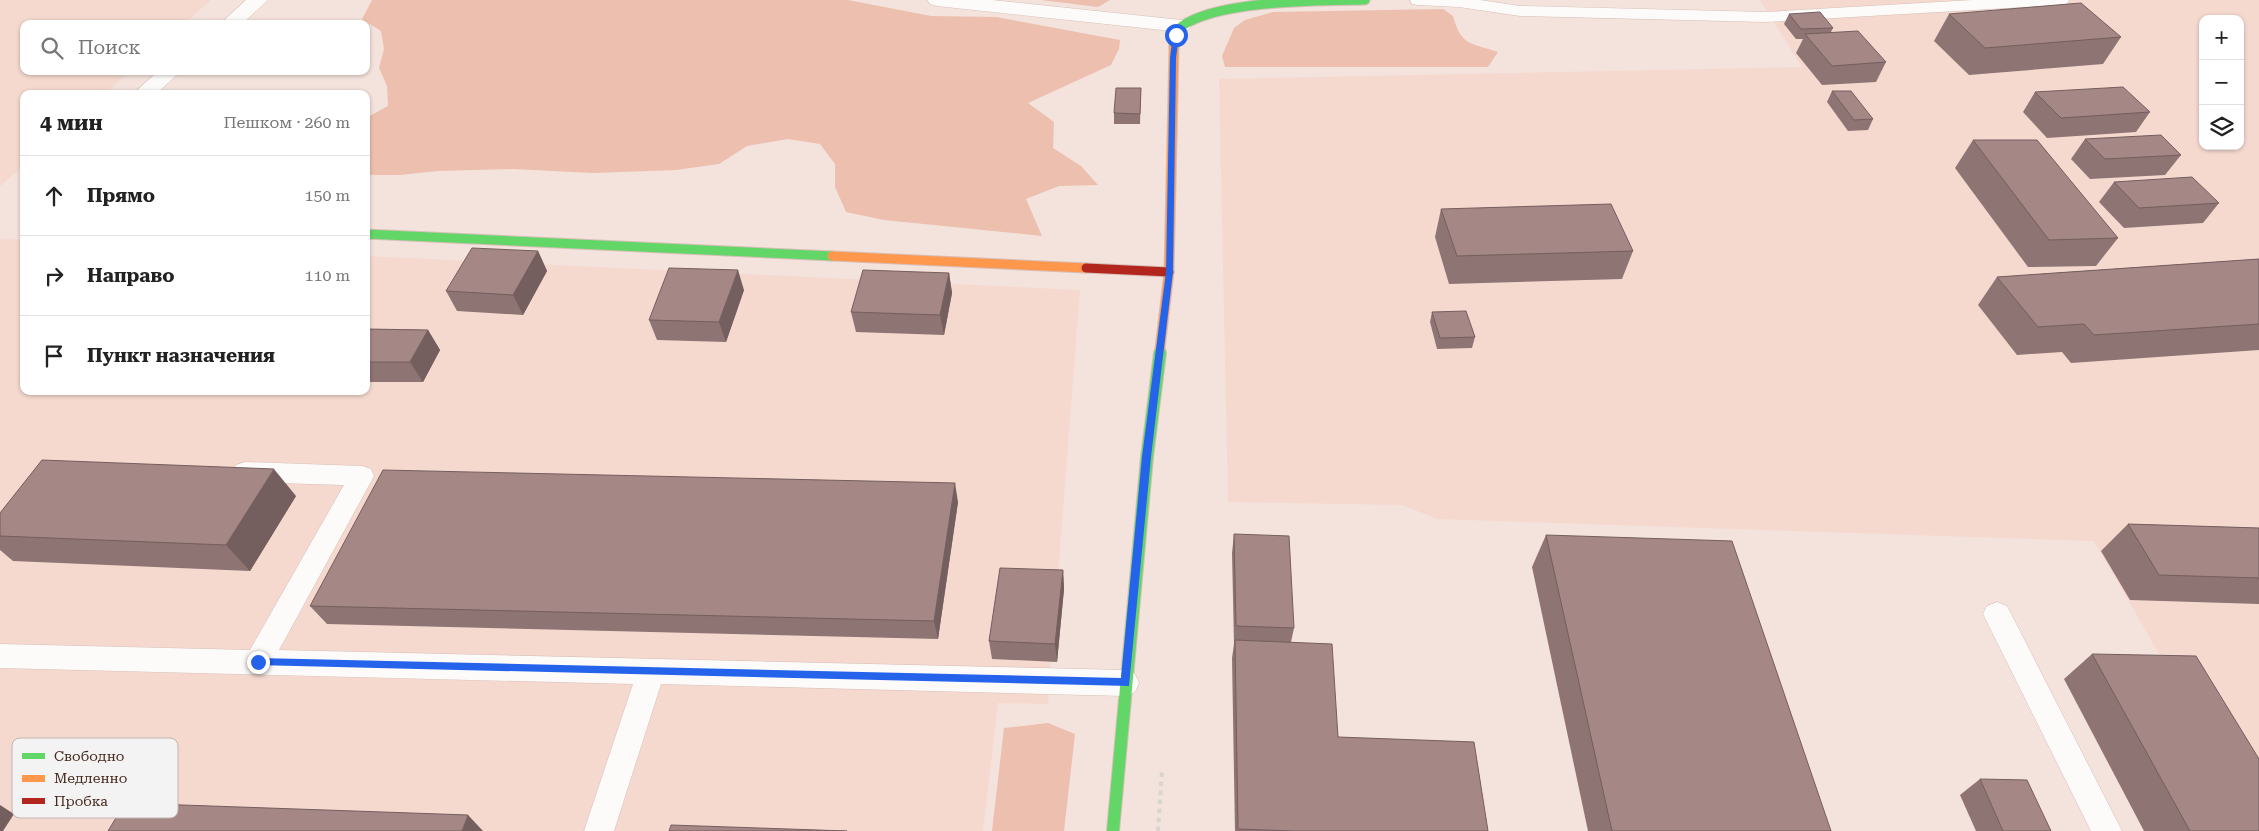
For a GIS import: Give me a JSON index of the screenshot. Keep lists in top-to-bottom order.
{
  "legend": ["Свободно", "Медленно", "Пробка"],
  "page": {
    "map_buttons": ["+", "−"],
    "search": "Поиск",
    "heading": ["4 мин", "Пешком · 260 m"],
    "list": [
      ["Прямо", "150 m"],
      ["Направо", "110 m"],
      "Пункт назначения"
    ]
  }
}
